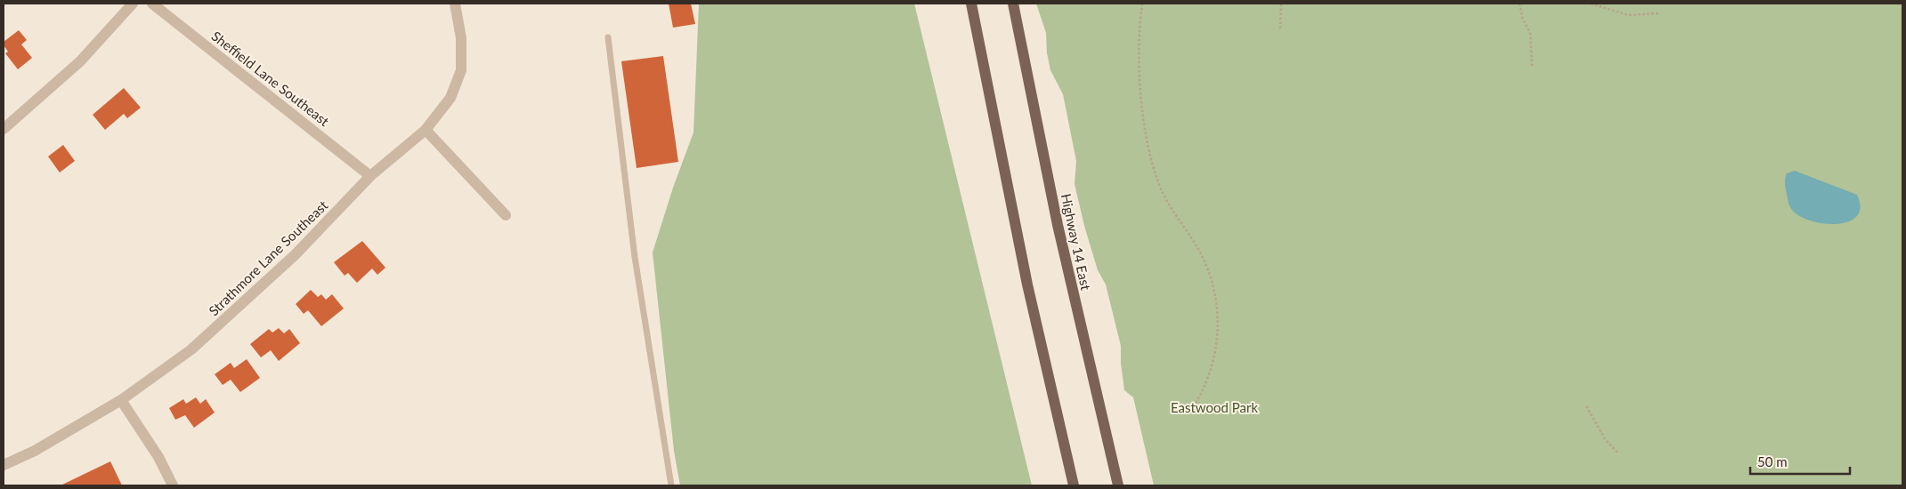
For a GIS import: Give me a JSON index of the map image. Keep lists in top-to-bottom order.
{
  "streets": {
    "main road": ["Highway 14 East"],
    "street": ["Sheffield Lane Southeast", "Strathmore Lane Southeast"]
  },
  "crossings": [
    ["Sheffield Lane Southeast", "Strathmore Lane Southeast"]
  ],
  "parks": ["Eastwood Park"],
  "scale_bar": "50 m"
}
